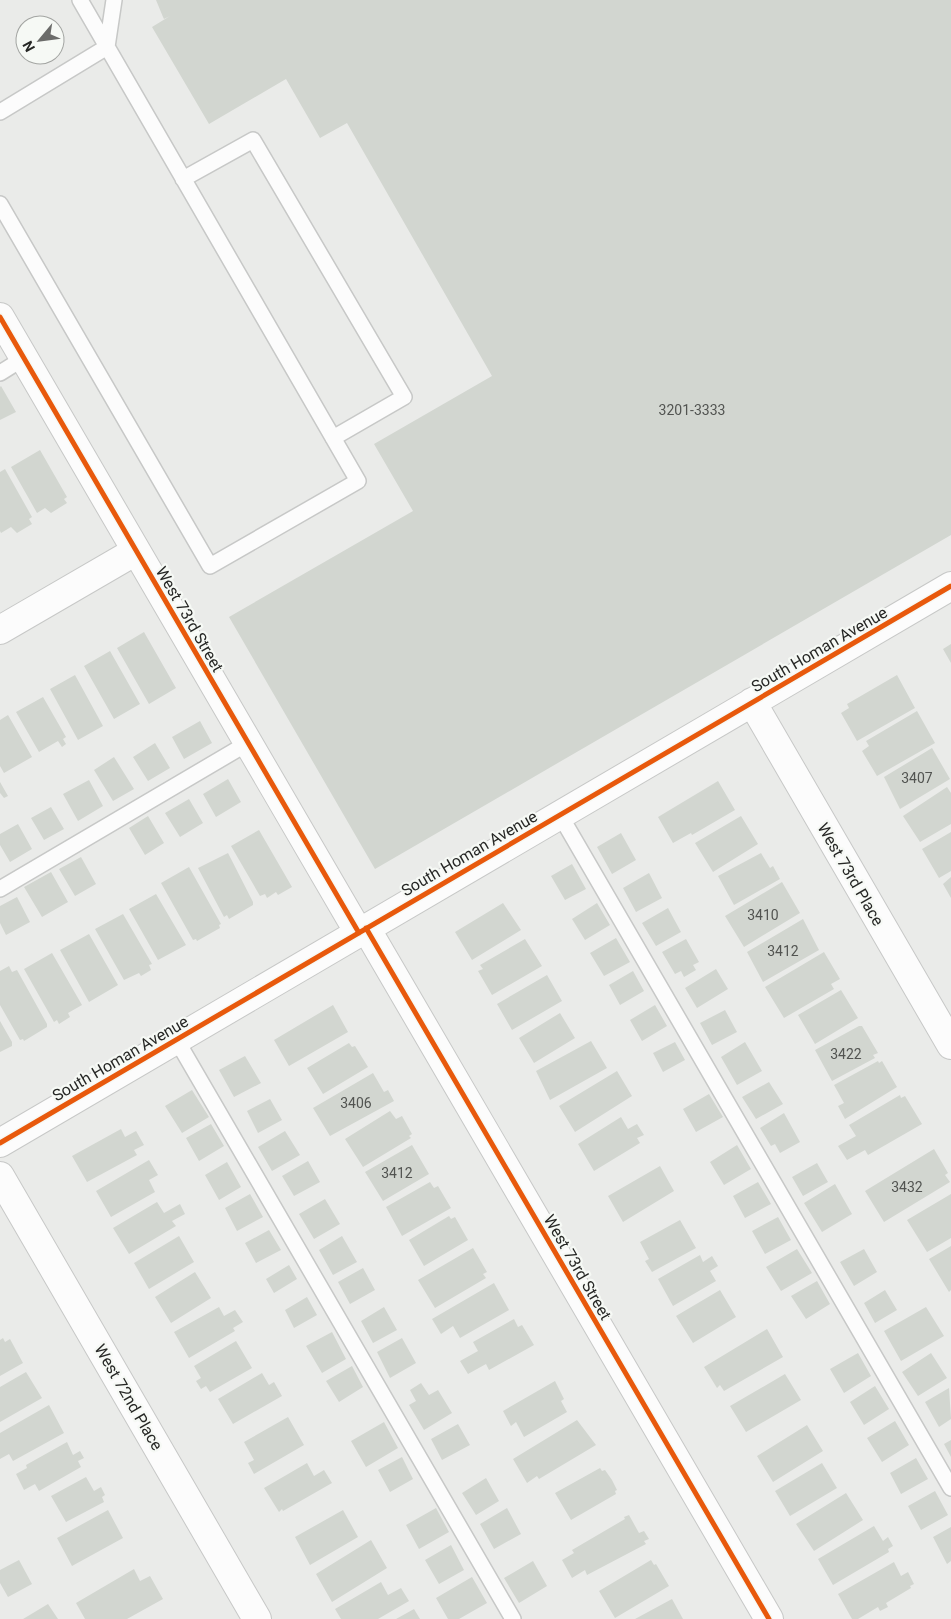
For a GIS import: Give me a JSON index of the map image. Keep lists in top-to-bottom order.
{
  "streets": {
    "street": [
      "West 73rd Street",
      "South Homan Avenue",
      "West 73rd Place",
      "West 72nd Place"
    ]
  },
  "crossings": [
    ["West 73rd Street", "South Homan Avenue"],
    ["South Homan Avenue", "West 73rd Place"]
  ],
  "house_numbers": [
    "3201-3333",
    "3407",
    "3410",
    "3412",
    "3422",
    "3406",
    "3412",
    "3432"
  ],
  "north": "bottom left"
}
